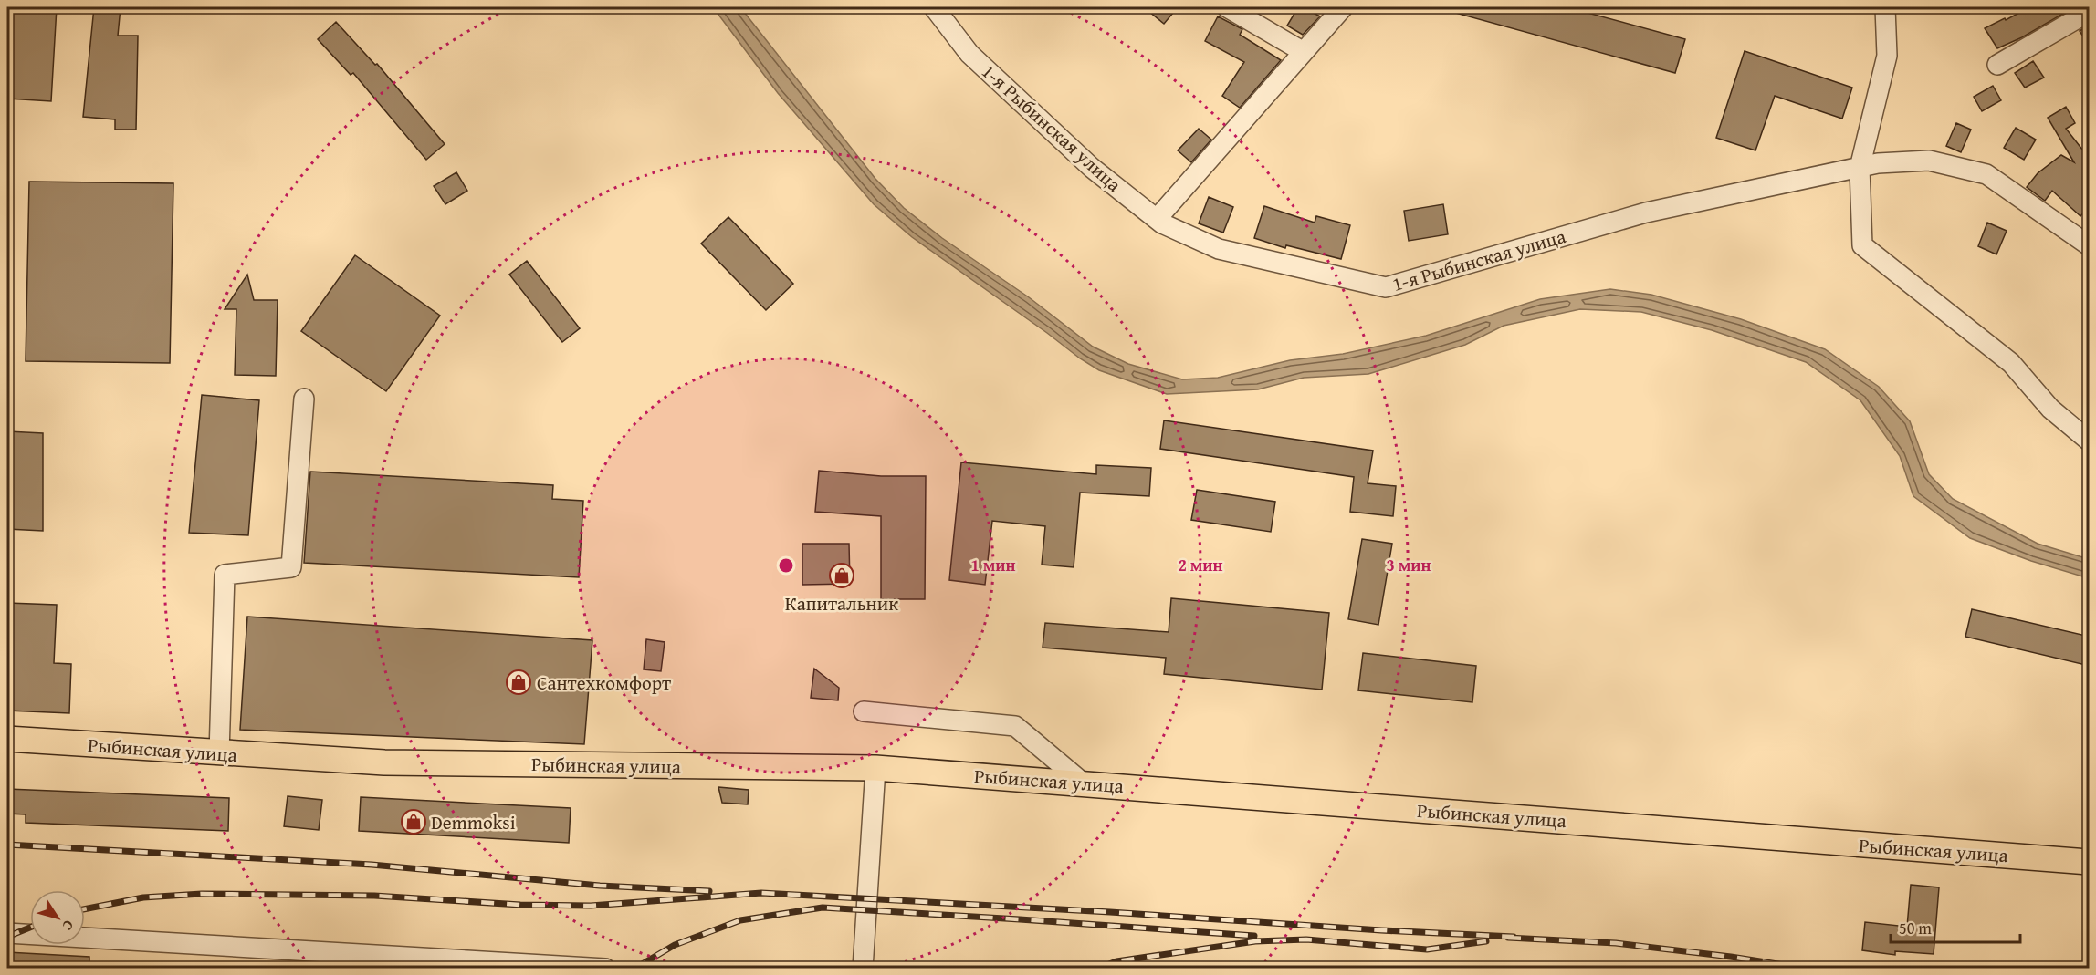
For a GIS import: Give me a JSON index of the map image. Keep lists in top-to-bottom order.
{
  "streets": {
    "main road": ["Рыбинская улица"],
    "street": ["1-я Рыбинская улица"]
  },
  "places": {
    "shop": ["Капитальник", "Сантехкомфорт", "Demmoksi"]
  },
  "scale_bar": "50 m",
  "north": "bottom right",
  "rings": ["1 мин", "2 мин", "3 мин"]
}
